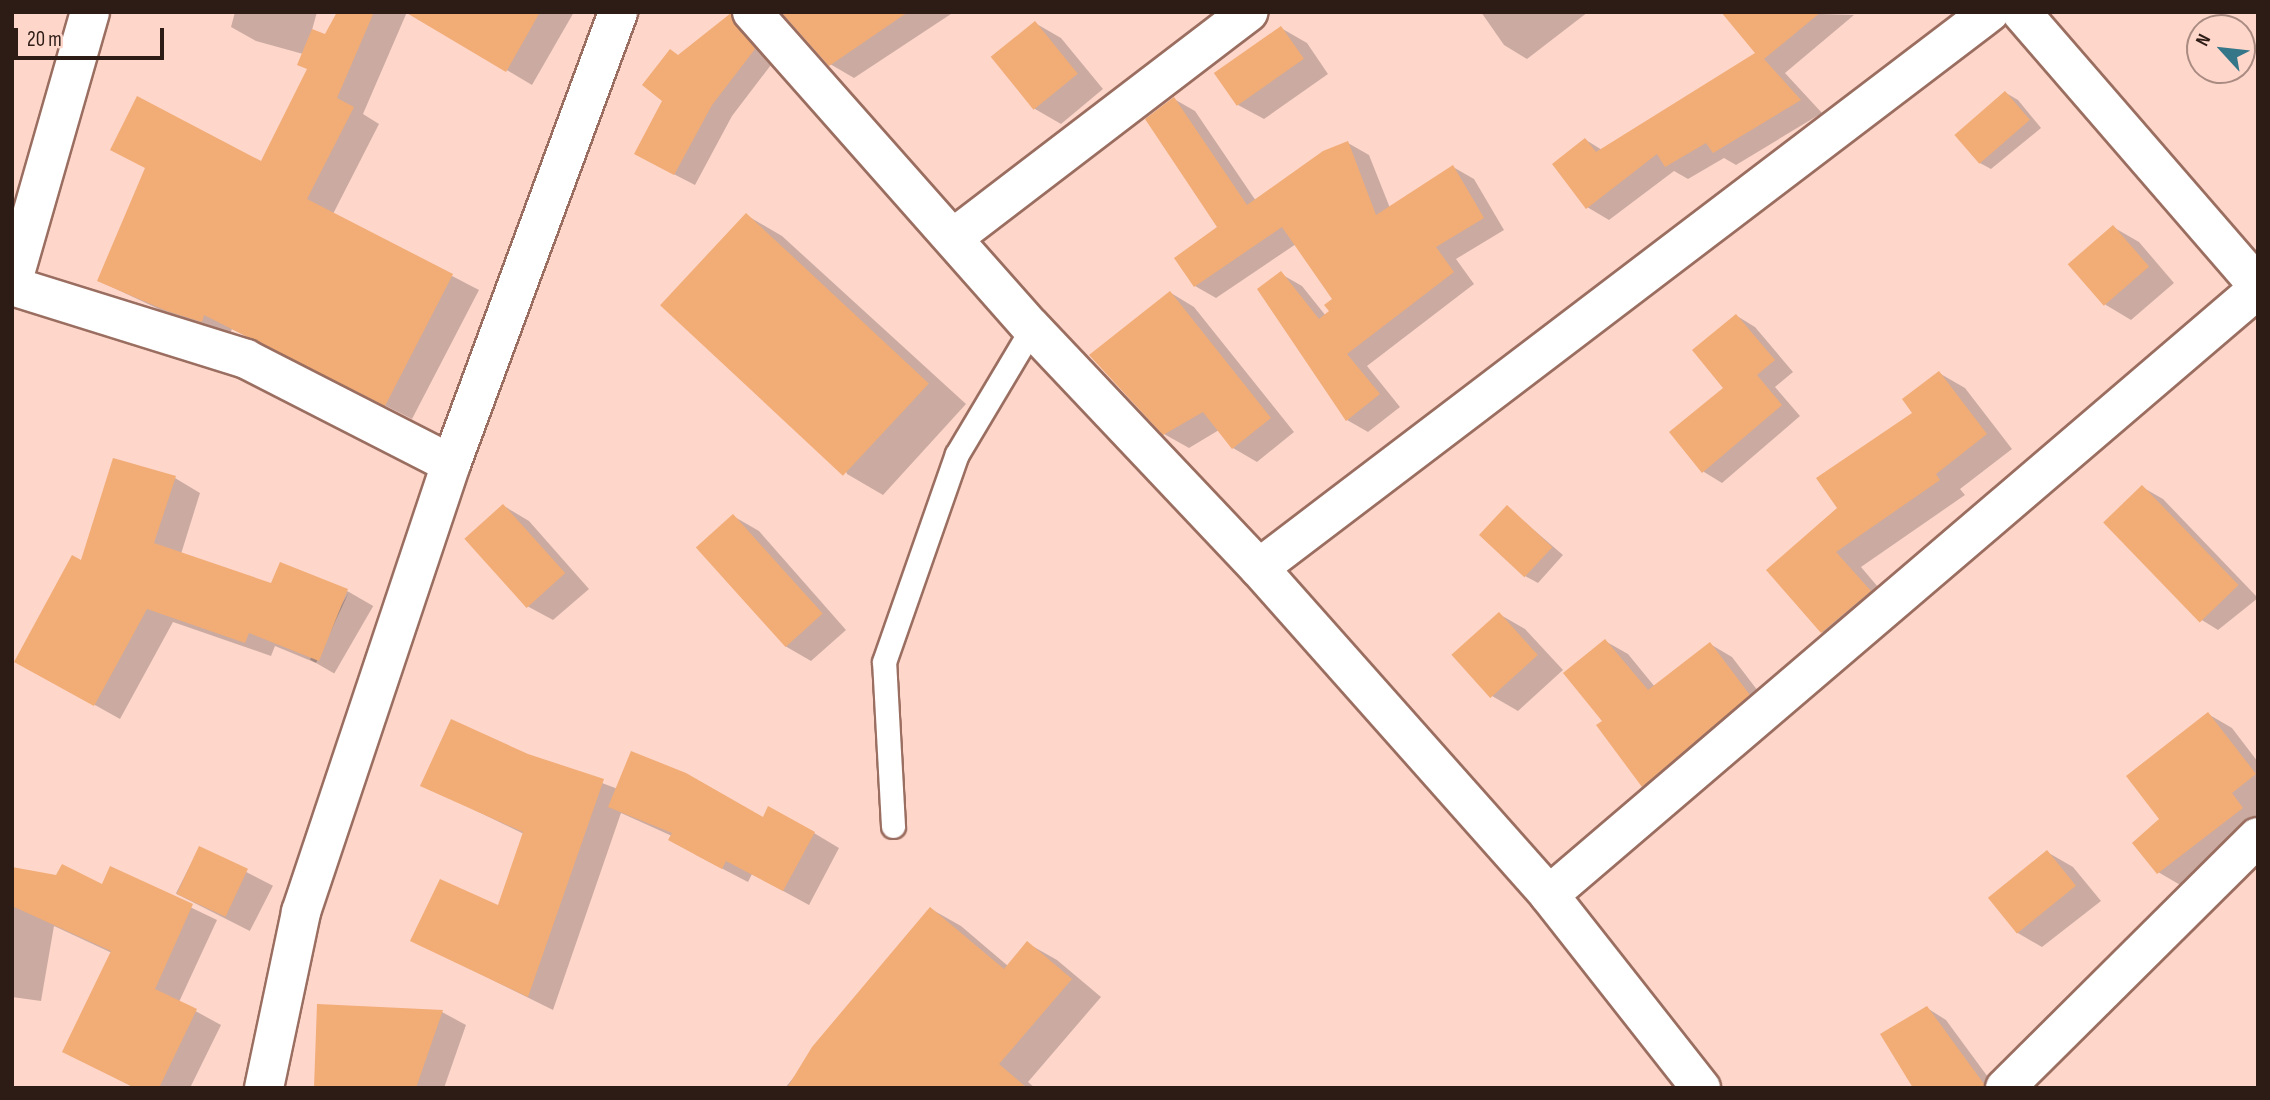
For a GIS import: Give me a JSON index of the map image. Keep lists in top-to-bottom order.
{
  "scale_bar": "20 m",
  "north": "top left"
}
